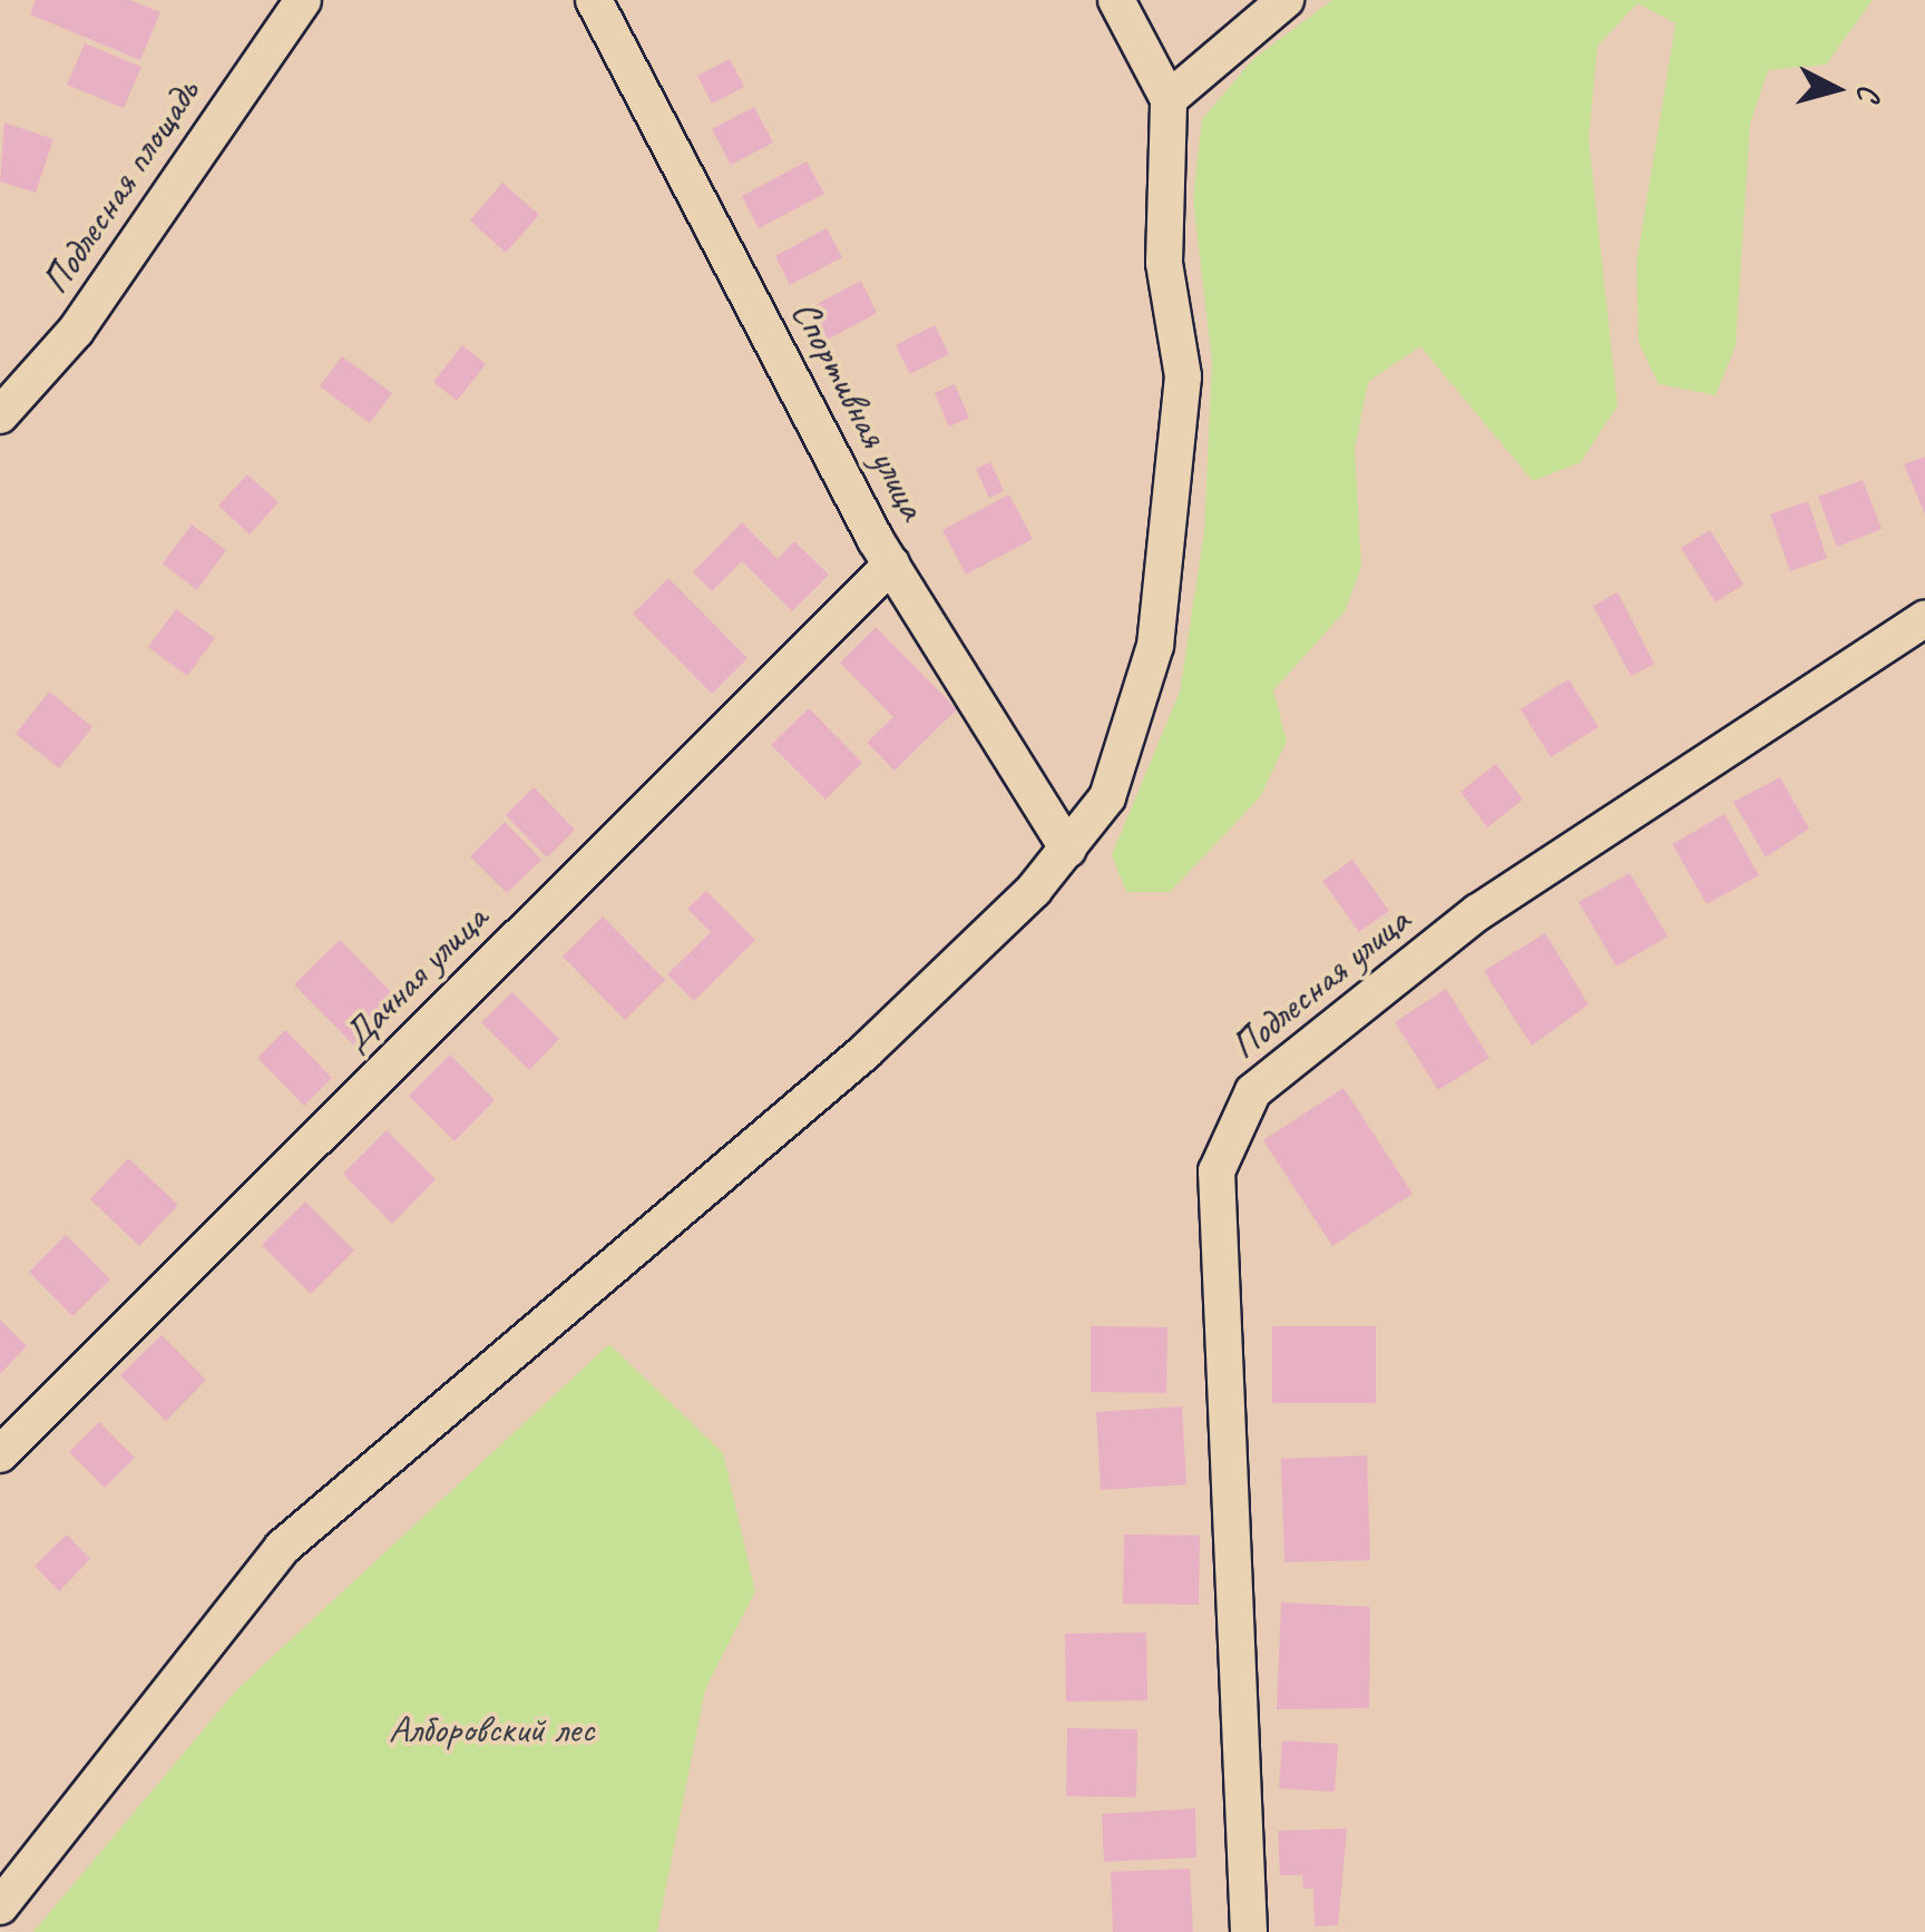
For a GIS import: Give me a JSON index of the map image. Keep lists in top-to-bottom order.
{
  "streets": {
    "street": [
      "Подлесная площадь",
      "Спортивная улица",
      "Дачная улица",
      "Подлесная улица"
    ]
  },
  "crossings": [
    ["Спортивная улица", "Дачная улица"]
  ],
  "parks": ["Алборовский лес"],
  "north": "right"
}
